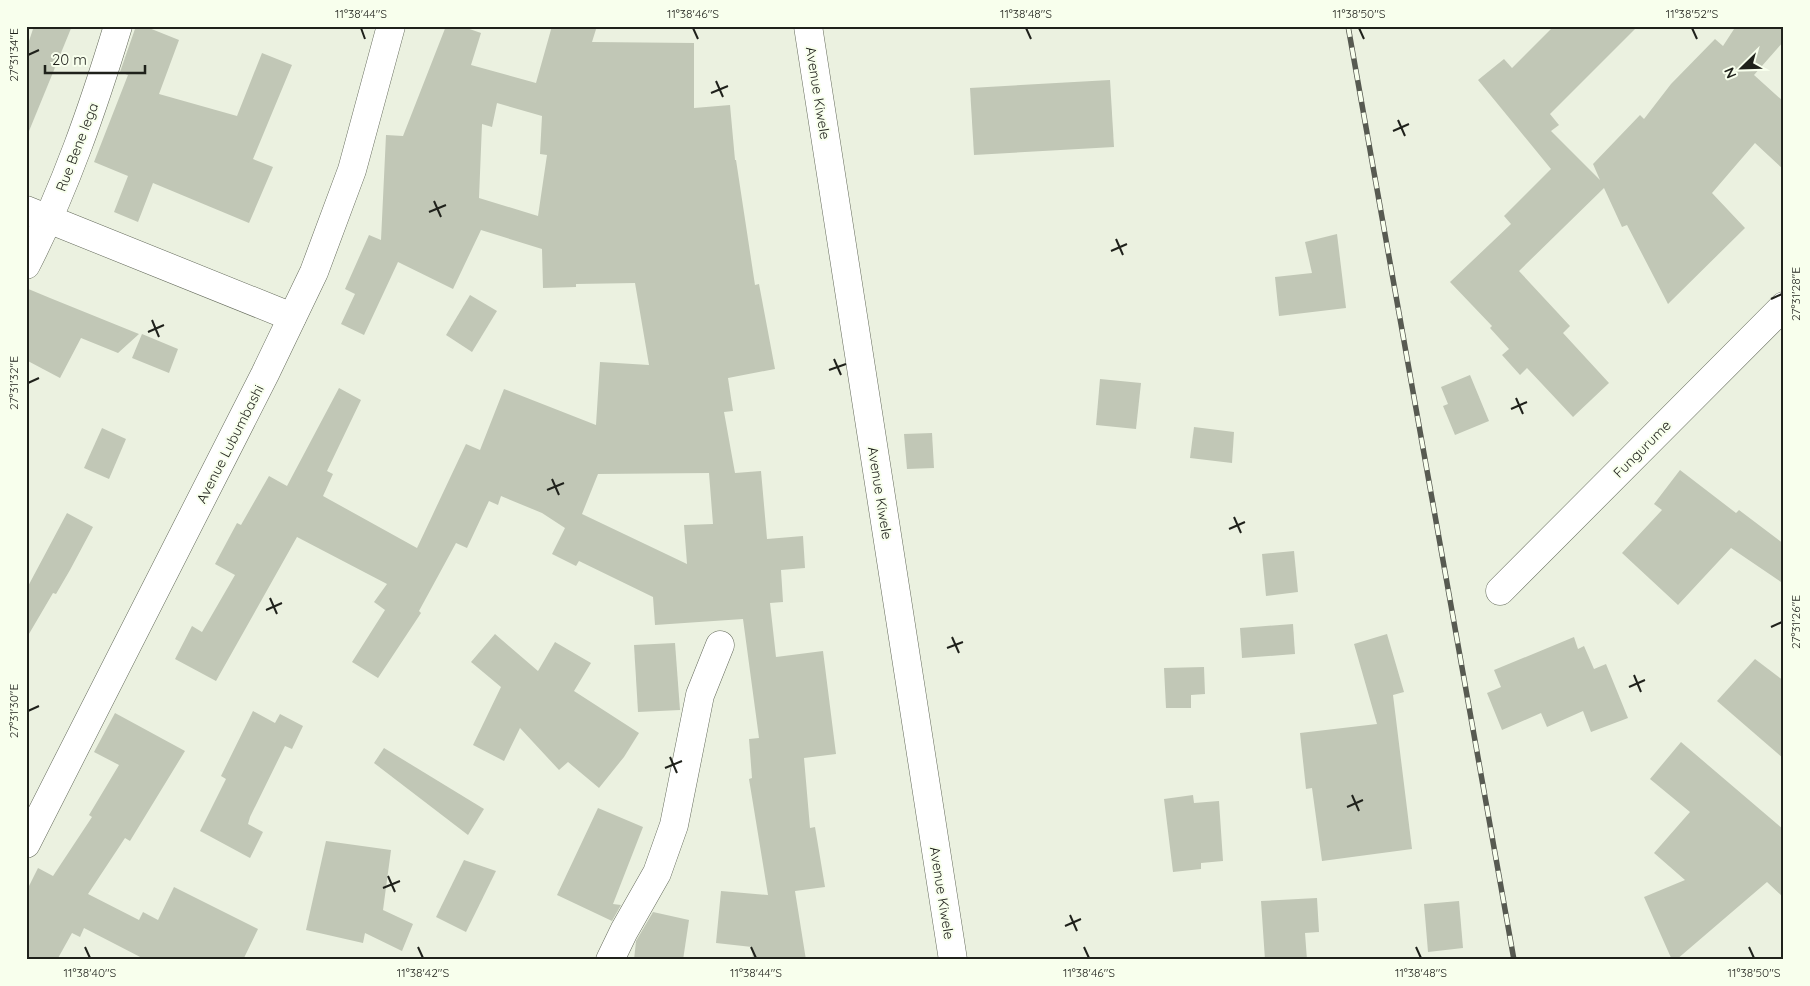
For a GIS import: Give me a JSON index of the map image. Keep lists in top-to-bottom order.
{
  "streets": {
    "street": [
      "Avenue Kiwele",
      "Rue Bene lega",
      "Avenue Lubumbashi",
      "Fungurume"
    ]
  },
  "scale_bar": "20 m",
  "north": "bottom left",
  "coordinates": [
    "11°38'44\"S",
    "11°38'46\"S",
    "11°38'48\"S",
    "11°38'50\"S",
    "11°38'52\"S",
    "27°31'34\"E",
    "27°31'28\"E",
    "27°31'32\"E",
    "27°31'26\"E",
    "27°31'30\"E",
    "11°38'40\"S",
    "11°38'42\"S"
  ]
}
